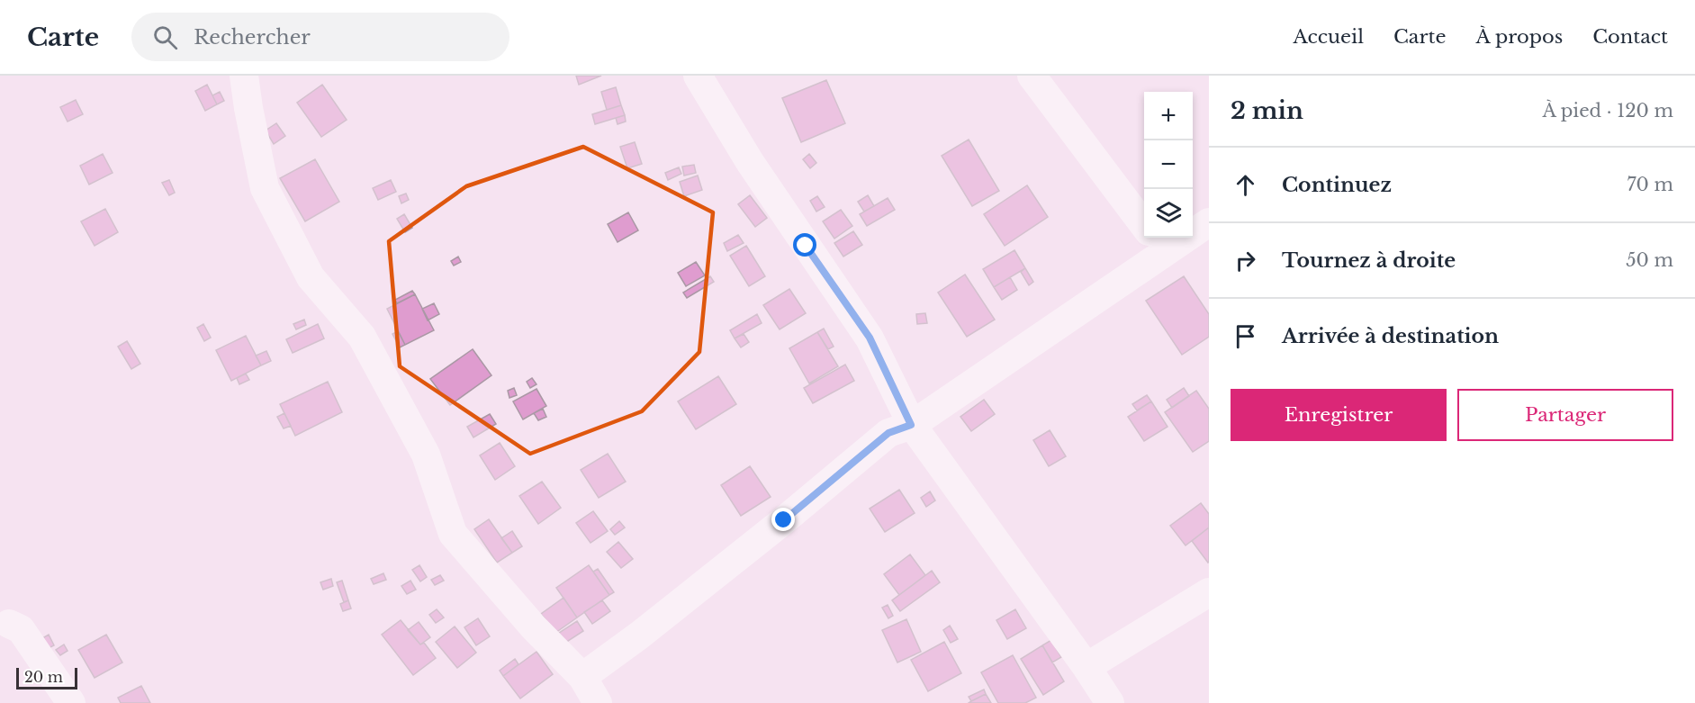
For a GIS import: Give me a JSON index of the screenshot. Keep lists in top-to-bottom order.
{
  "scale_bar": "20 m",
  "page": {
    "header": "Carte",
    "search": "Rechercher",
    "nav": [
      "Accueil",
      "Carte",
      "À propos",
      "Contact"
    ],
    "heading": ["2 min", "À pied · 120 m"],
    "map_buttons": ["+", "−"],
    "list": [
      ["Continuez", "70 m"],
      ["Tournez à droite", "50 m"],
      "Arrivée à destination"
    ],
    "buttons": ["Enregistrer", "Partager"],
    "scale": "20 m"
  }
}
